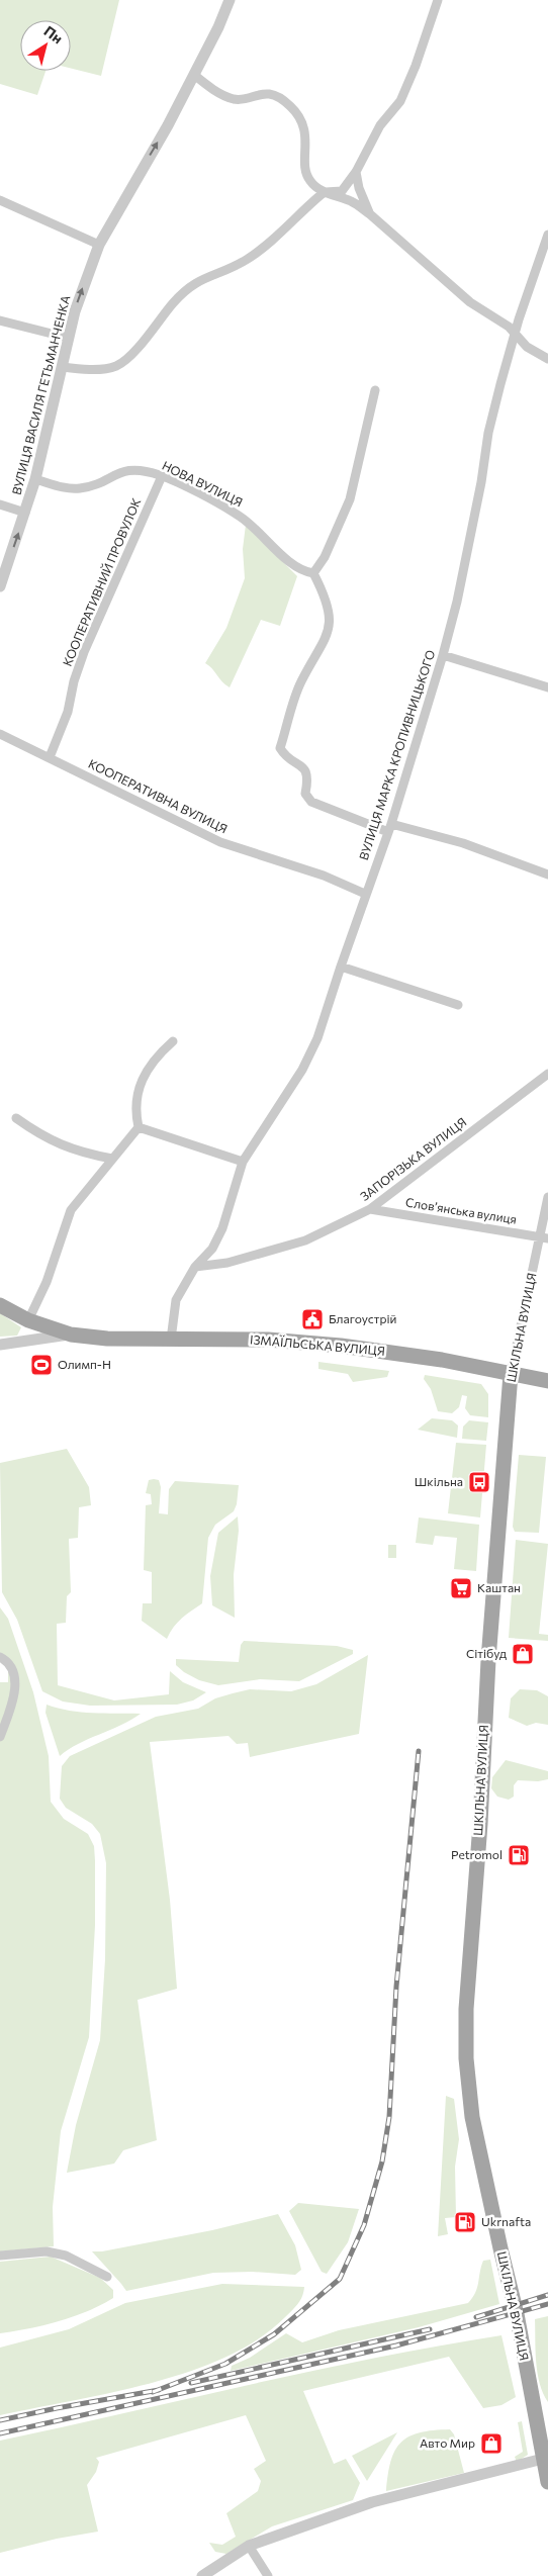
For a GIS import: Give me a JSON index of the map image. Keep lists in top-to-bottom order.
{
  "streets": {
    "main road": ["ШКІЛЬНА ВУЛИЦЯ", "ІЗМАЇЛЬСЬКА ВУЛИЦЯ"],
    "street": [
      "ВУЛИЦЯ ВАСИЛЯ ГЕТЬМАНЧЕНКА",
      "НОВА ВУЛИЦЯ",
      "КООПЕРАТИВНИЙ ПРОВУЛОК",
      "ВУЛИЦЯ МАРКА КРОПИВНИЦЬКОГО",
      "КООПЕРАТИВНА ВУЛИЦЯ",
      "ЗАПОРІЗЬКА ВУЛИЦЯ",
      "Словʼянська вулиця"
    ]
  },
  "crossings": [
    ["ВУЛИЦЯ ВАСИЛЯ ГЕТЬМАНЧЕНКА", "НОВА ВУЛИЦЯ"],
    ["НОВА ВУЛИЦЯ", "КООПЕРАТИВНИЙ ПРОВУЛОК"],
    ["КООПЕРАТИВНИЙ ПРОВУЛОК", "КООПЕРАТИВНА ВУЛИЦЯ"],
    ["ВУЛИЦЯ МАРКА КРОПИВНИЦЬКОГО", "КООПЕРАТИВНА ВУЛИЦЯ"],
    ["ВУЛИЦЯ МАРКА КРОПИВНИЦЬКОГО", "ЗАПОРІЗЬКА ВУЛИЦЯ"],
    ["ВУЛИЦЯ МАРКА КРОПИВНИЦЬКОГО", "ІЗМАЇЛЬСЬКА ВУЛИЦЯ"],
    ["ЗАПОРІЗЬКА ВУЛИЦЯ", "Словʼянська вулиця"],
    ["Словʼянська вулиця", "ШКІЛЬНА ВУЛИЦЯ"],
    ["ШКІЛЬНА ВУЛИЦЯ", "ІЗМАЇЛЬСЬКА ВУЛИЦЯ"]
  ],
  "one_way": ["ВУЛИЦЯ ВАСИЛЯ ГЕТЬМАНЧЕНКА"],
  "places": {
    "public building": ["Благоустрій"],
    "sports": ["Олимп-Н"],
    "bus stop": ["Шкільна"],
    "supermarket": ["Каштан"],
    "shop": ["Сітібуд", "Авто Мир"],
    "fuel station": ["Petromol", "Ukrnafta"]
  },
  "north": "top right"
}
